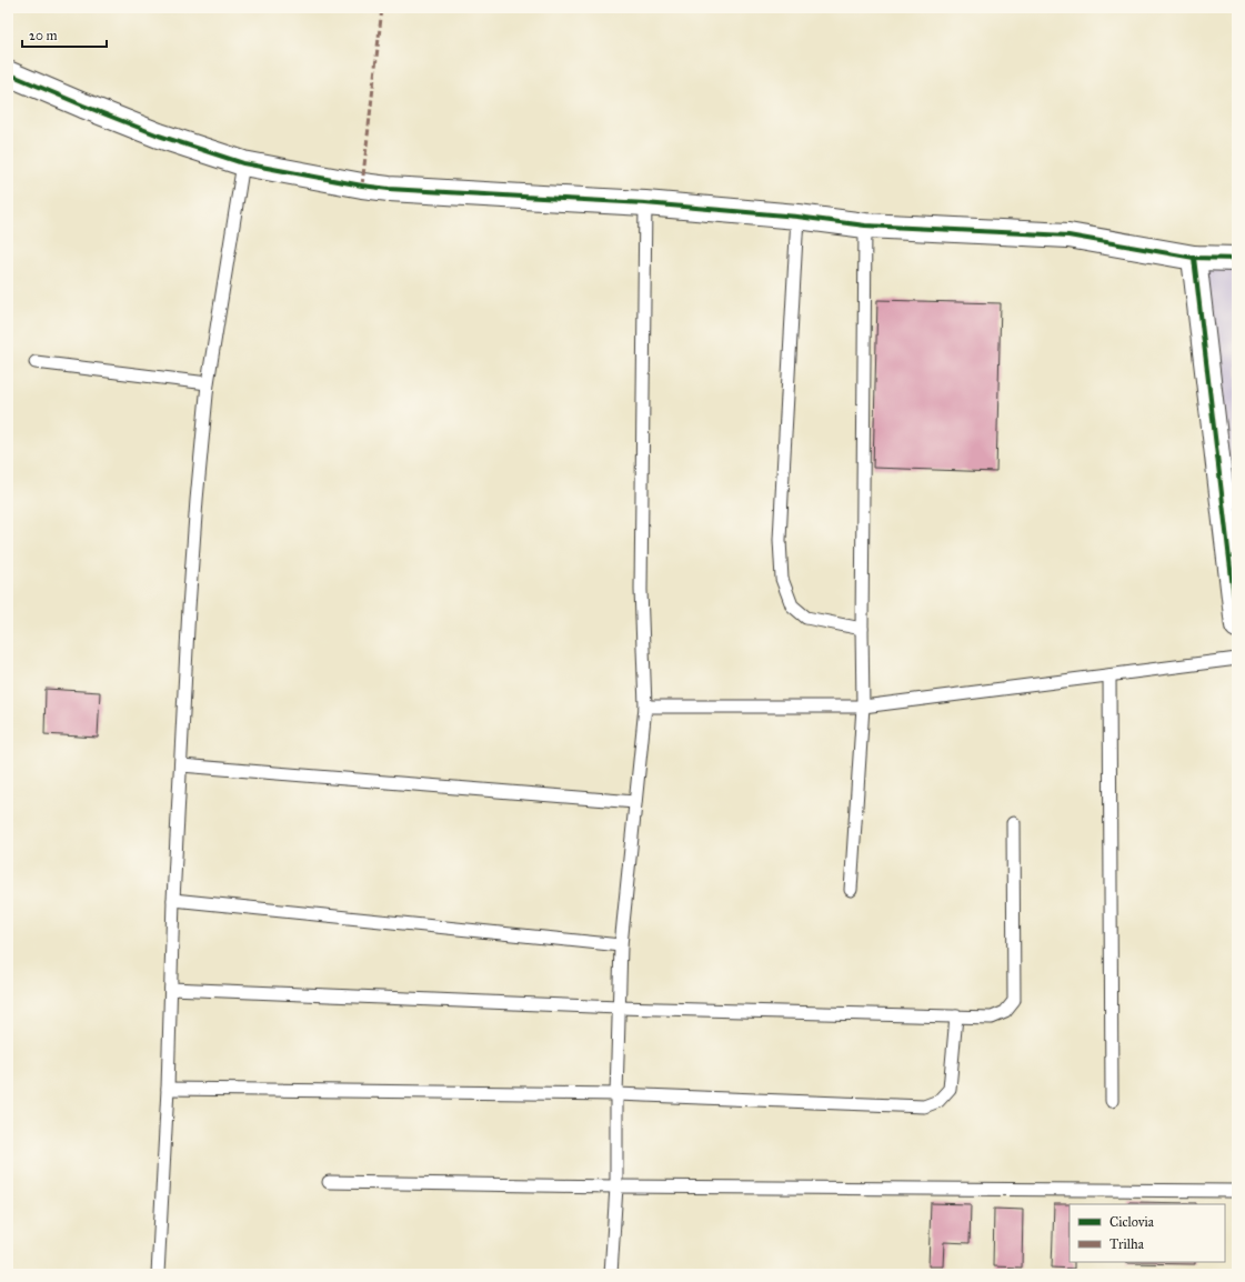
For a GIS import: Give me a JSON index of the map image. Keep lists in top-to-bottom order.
{
  "legend": ["Ciclovia", "Trilha"],
  "scale_bar": "20 m"
}
